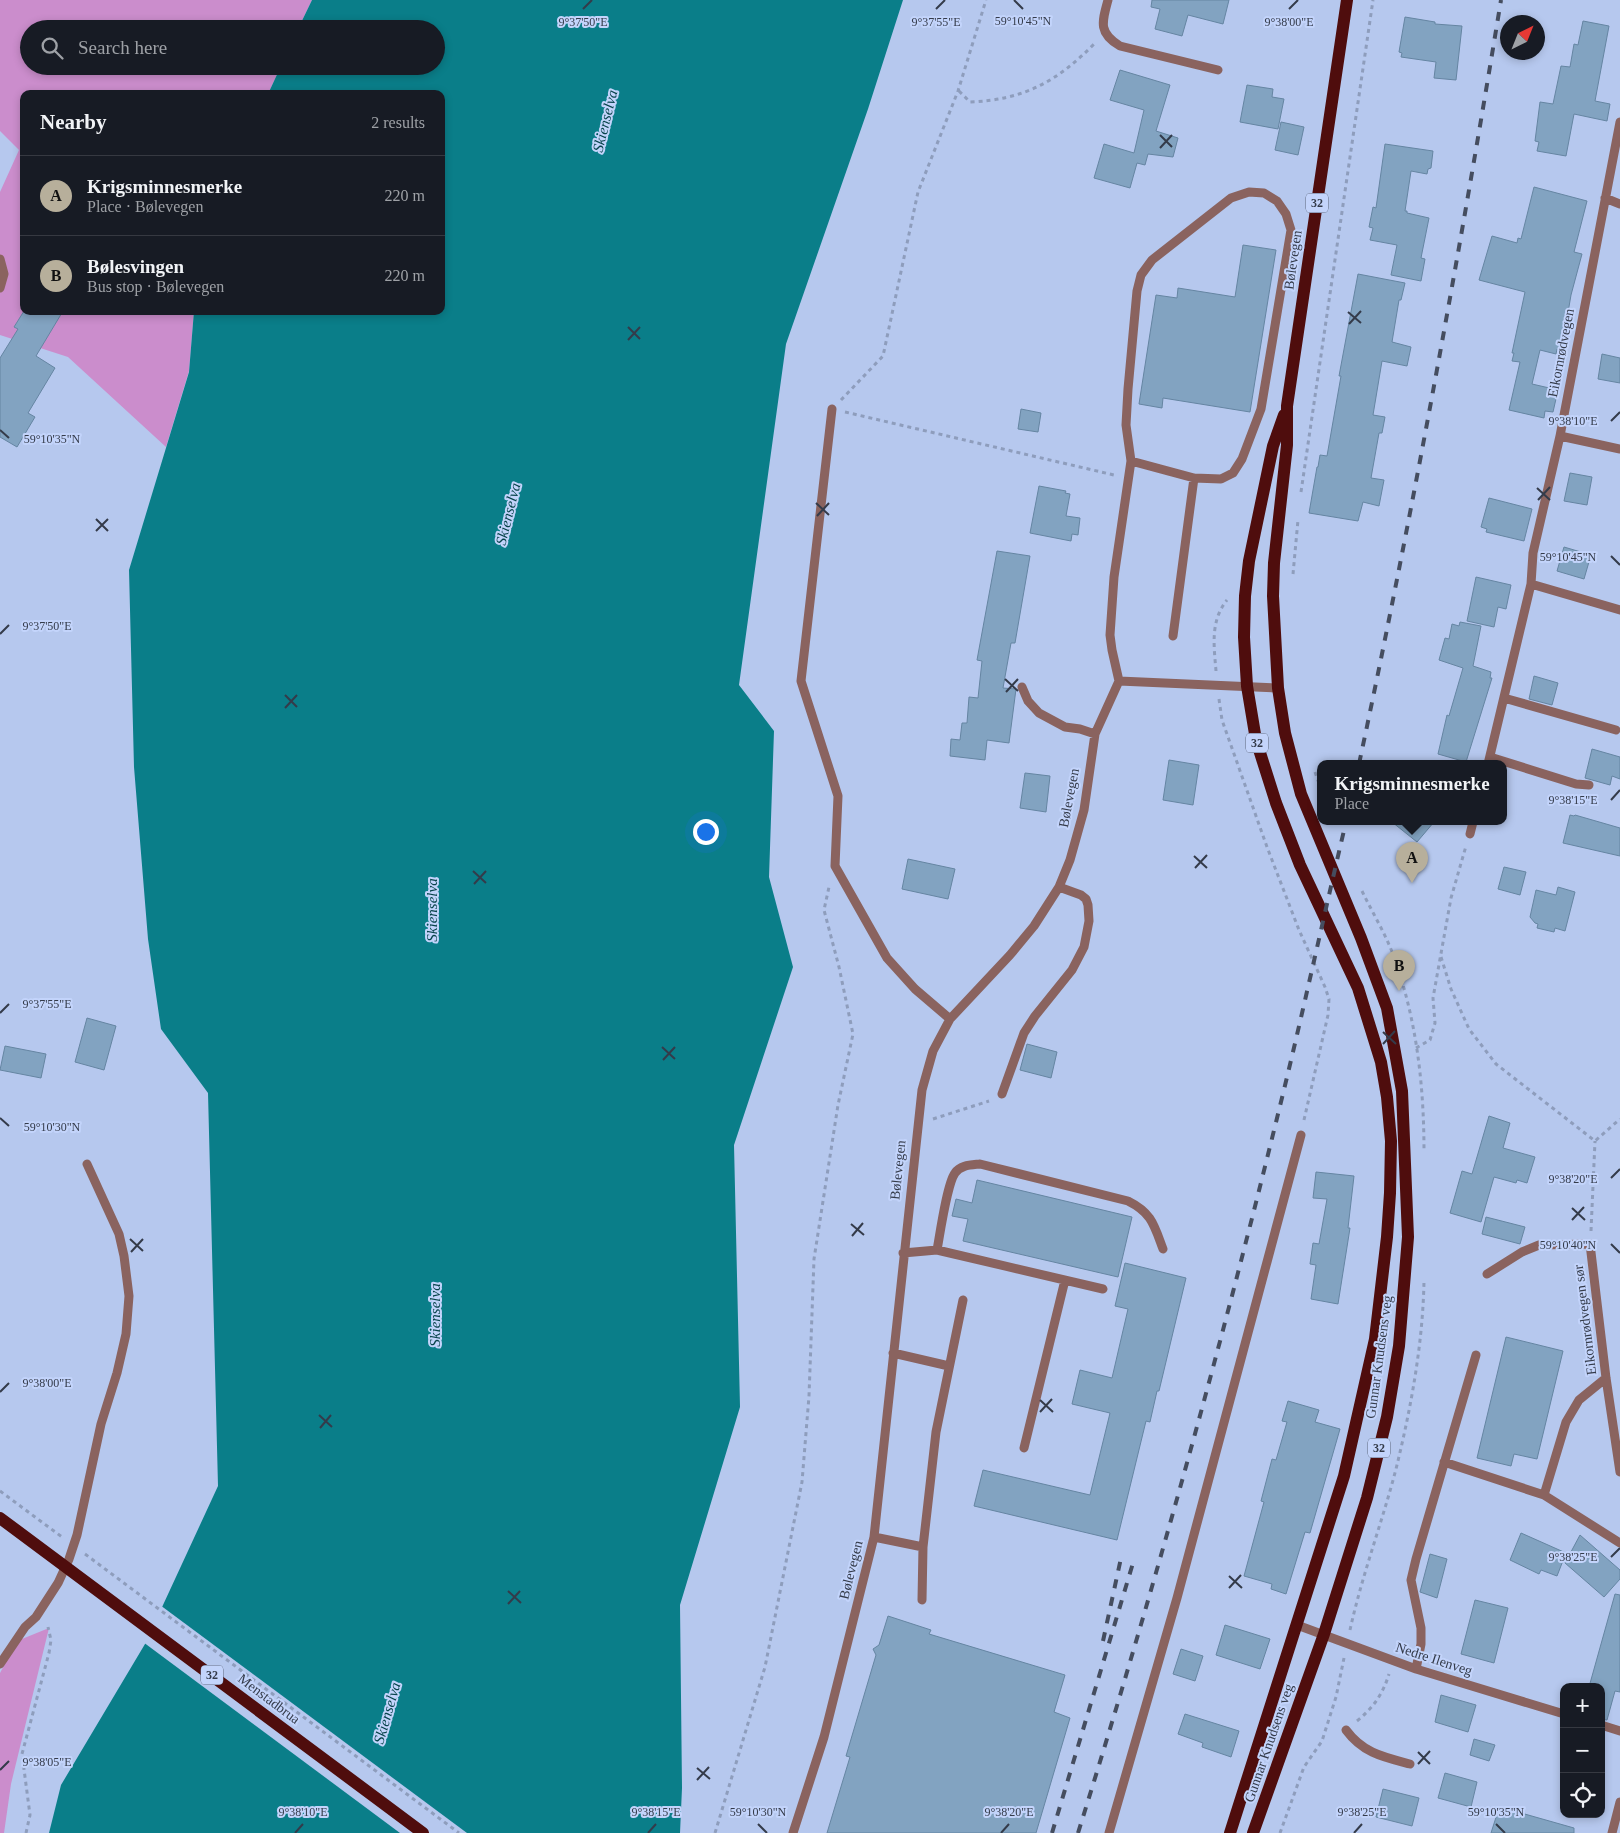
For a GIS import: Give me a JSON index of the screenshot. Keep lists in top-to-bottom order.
{
  "streets": {
    "main road": [
      "32",
      "Bølevegen",
      "Gunnar Knudsens veg",
      "Menstadbrua"
    ],
    "street": ["Eikornrødvegen", "Eikornrødvegen sør", "Nedre Ilenveg"]
  },
  "crossings": [
    ["Bølevegen", "Gunnar Knudsens veg"],
    ["Gunnar Knudsens veg", "Nedre Ilenveg"]
  ],
  "water": ["Skienselva"],
  "north": "top right",
  "page": {
    "search": "Search here",
    "heading": ["Nearby", "2 results"],
    "list": [
      {
        "mark": "A",
        "name": "Krigsminnesmerke",
        "note": "Place · Bølevegen",
        "value": "220 m"
      },
      {
        "mark": "B",
        "name": "Bølesvingen",
        "note": "Bus stop · Bølevegen",
        "value": "220 m"
      }
    ],
    "popup": ["Krigsminnesmerke", "Place"],
    "pins": ["A", "B"],
    "map_buttons": ["+", "−"]
  },
  "coordinates": [
    "59°10'45\"N",
    "9°37'50\"E",
    "9°37'55\"E",
    "9°38'00\"E",
    "9°38'10\"E",
    "59°10'35\"N",
    "9°38'15\"E",
    "59°10'30\"N",
    "9°38'20\"E",
    "59°10'40\"N",
    "9°38'25\"E",
    "9°38'05\"E"
  ]
}
